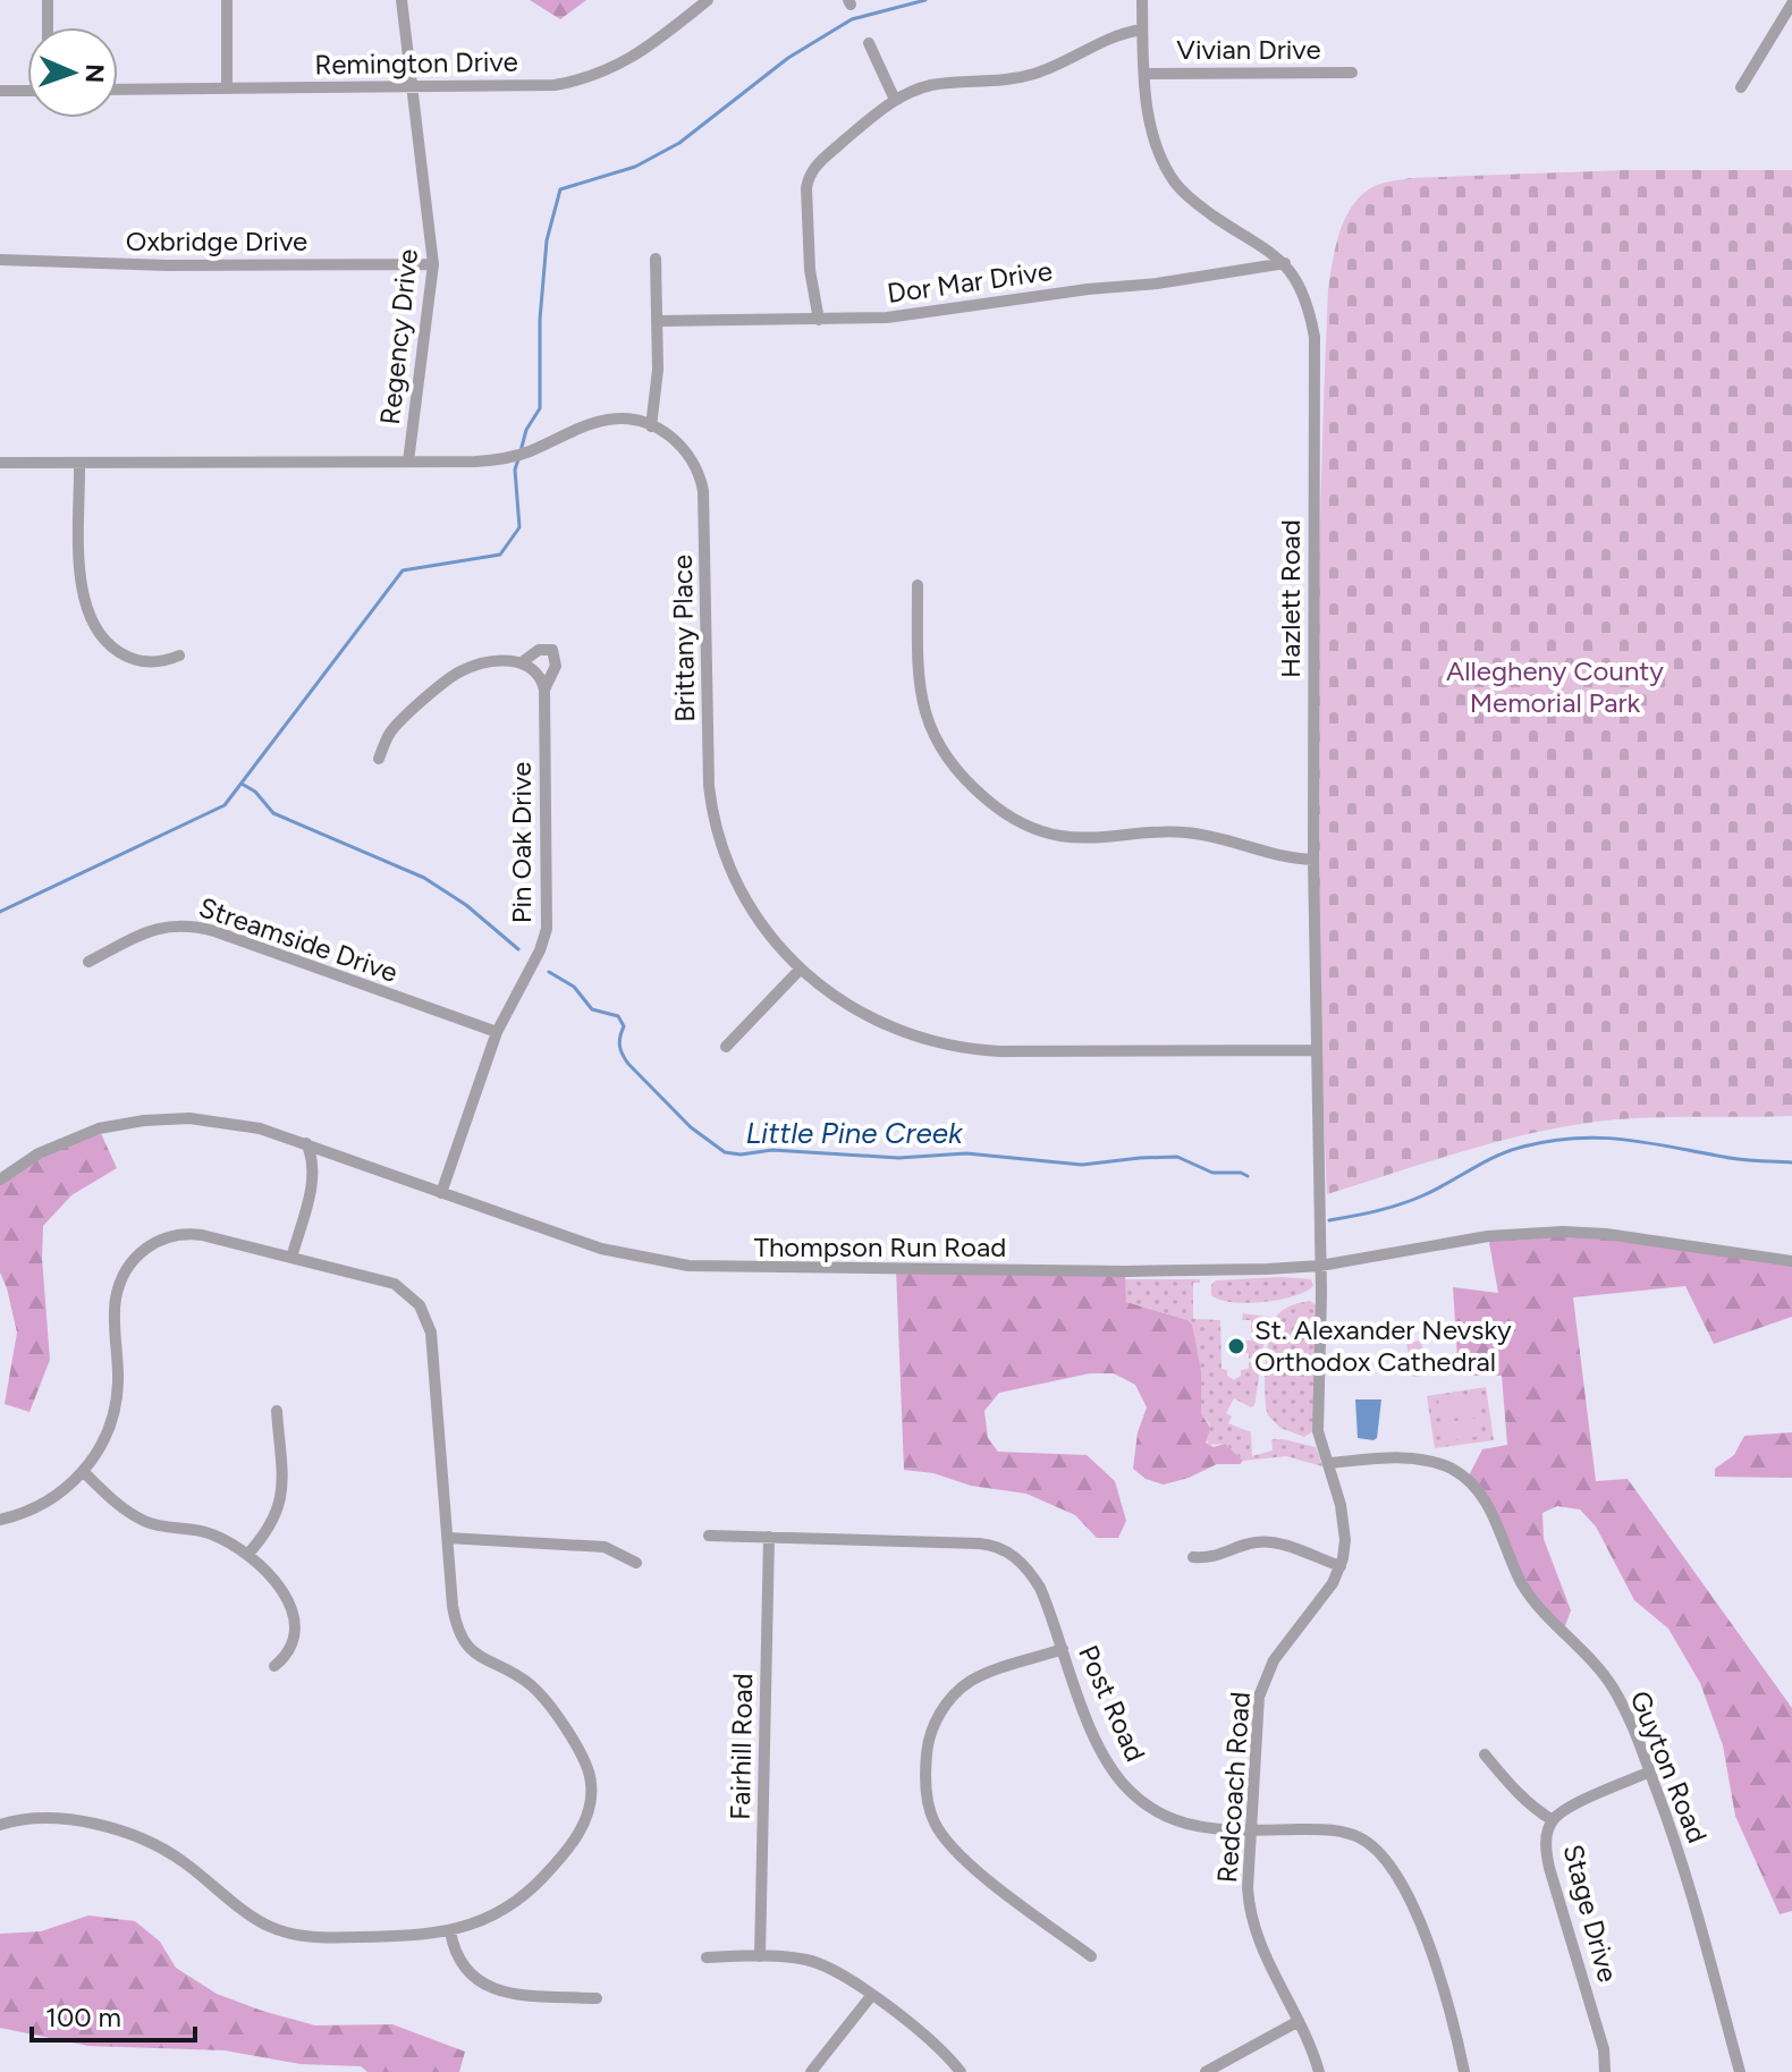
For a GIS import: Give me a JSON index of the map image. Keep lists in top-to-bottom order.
{
  "streets": {
    "street": [
      "Vivian Drive",
      "Remington Drive",
      "Oxbridge Drive",
      "Dor Mar Drive",
      "Regency Drive",
      "Hazlett Road",
      "Brittany Place",
      "Pin Oak Drive",
      "Streamside Drive",
      "Thompson Run Road",
      "Post Road",
      "Fairhill Road",
      "Guyton Road",
      "Redcoach Road",
      "Stage Drive"
    ]
  },
  "crossings": [
    ["Vivian Drive", "Hazlett Road"],
    ["Remington Drive", "Regency Drive"],
    ["Oxbridge Drive", "Regency Drive"],
    ["Dor Mar Drive", "Hazlett Road"],
    ["Regency Drive", "Brittany Place"],
    ["Hazlett Road", "Brittany Place"],
    ["Hazlett Road", "Thompson Run Road"],
    ["Pin Oak Drive", "Streamside Drive"],
    ["Pin Oak Drive", "Thompson Run Road"],
    ["Post Road", "Fairhill Road"],
    ["Post Road", "Redcoach Road"],
    ["Guyton Road", "Redcoach Road"],
    ["Guyton Road", "Stage Drive"]
  ],
  "water": ["Little Pine Creek"],
  "parks": ["Allegheny County Memorial Park"],
  "places": ["St. Alexander Nevsky Orthodox Cathedral"],
  "scale_bar": "100 m",
  "north": "right"
}
